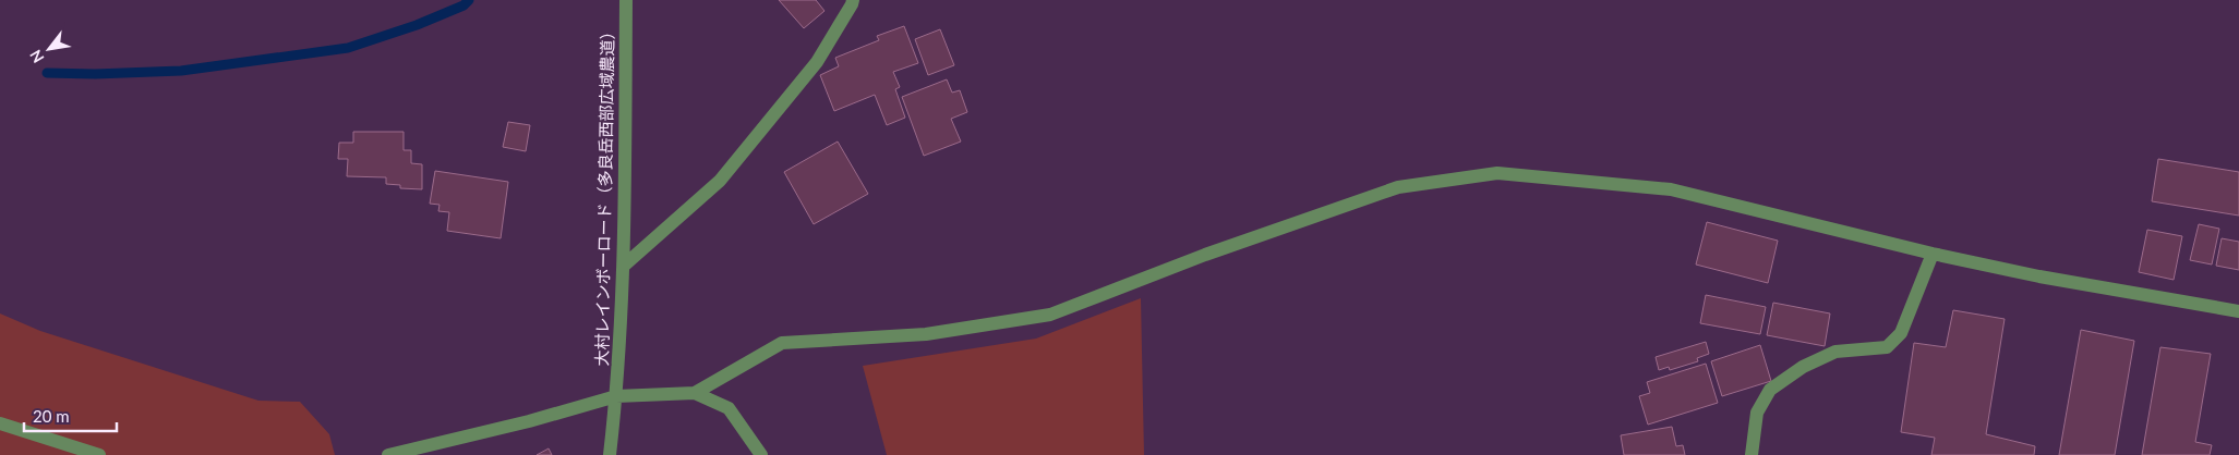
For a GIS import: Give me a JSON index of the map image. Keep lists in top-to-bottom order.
{
  "streets": {
    "street": ["大村レインボーロード（多良岳西部広域農道）"]
  },
  "scale_bar": "20 m",
  "north": "bottom left"
}
